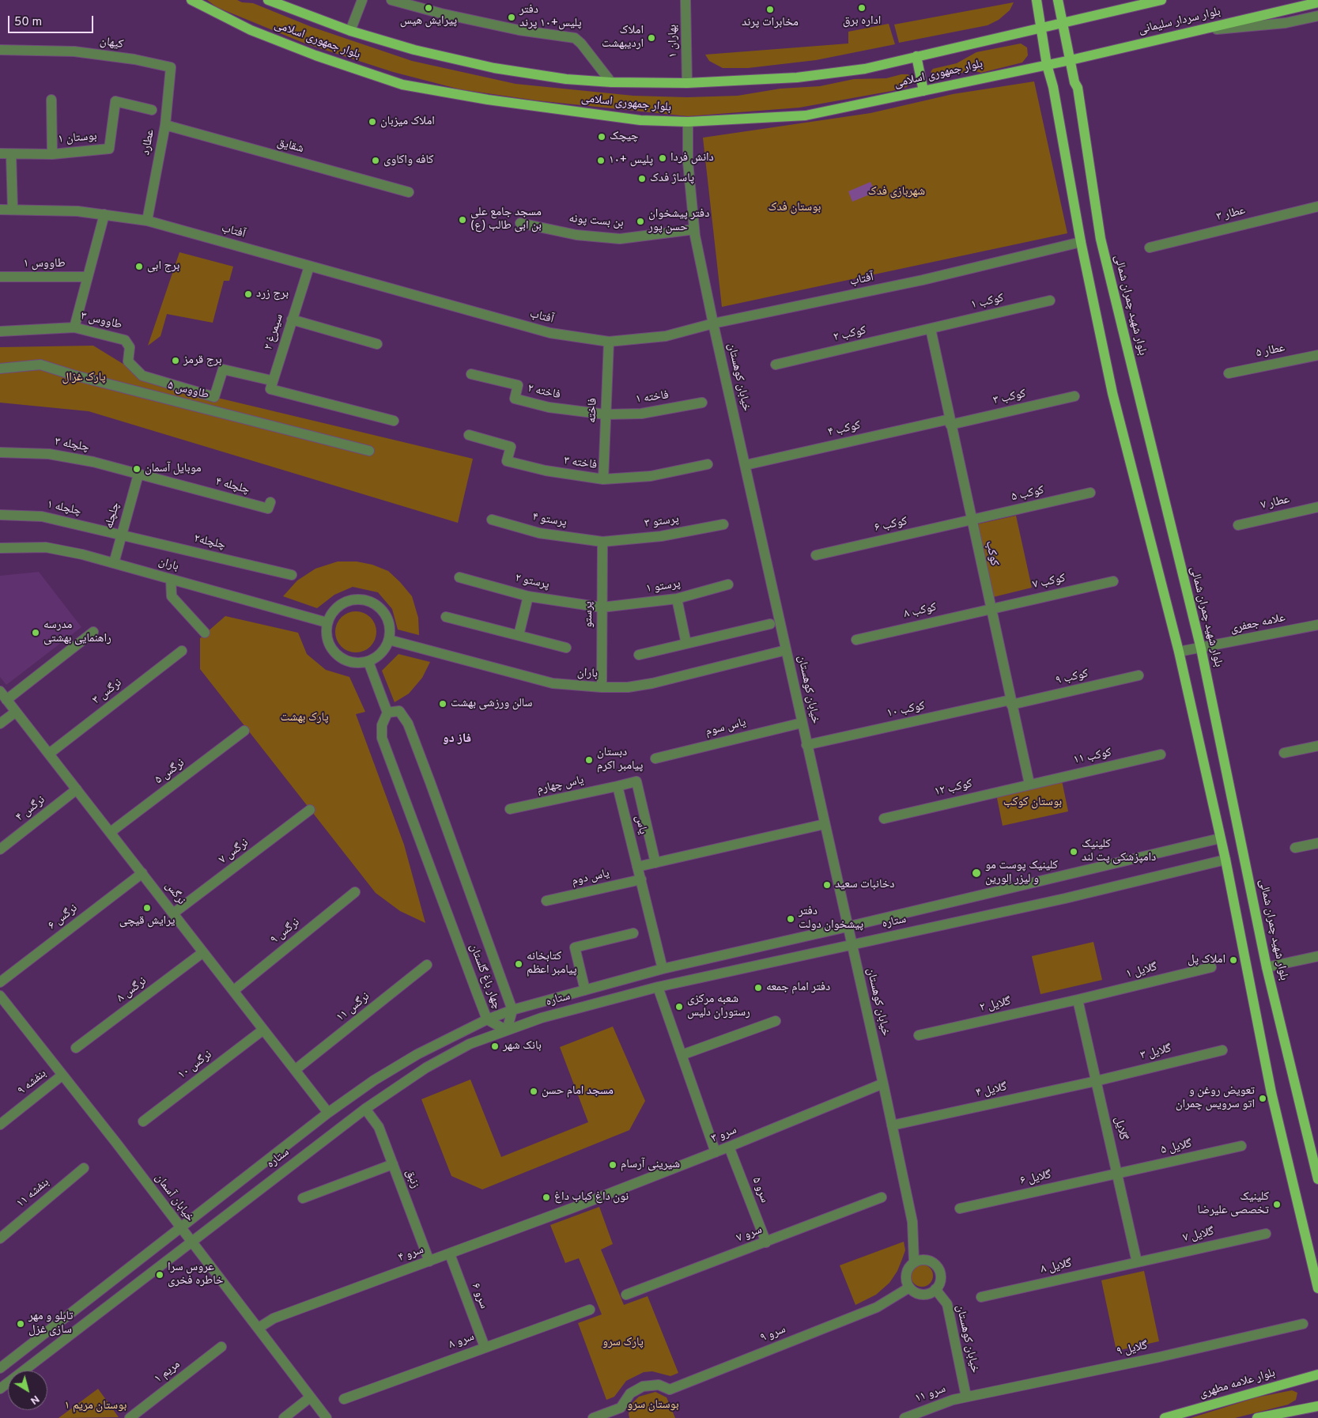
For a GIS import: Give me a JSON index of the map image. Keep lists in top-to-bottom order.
{
  "streets": {
    "main road": [
      "بلوار سردار سلیمانی",
      "بلوار جمهوری اسلامی",
      "بلوار شهید چمران شمالی",
      "بلوار علامه مطهری"
    ],
    "street": [
      "بهاران ۱",
      "کیهان",
      "بوستان ۱",
      "عطارد",
      "شقایق",
      "عطار ۳",
      "بن بست پونه",
      "آفتاب",
      "طاووس ۱",
      "کوکب ۱",
      "طاووس ۳",
      "سیمرغ ۲",
      "کوکب ۲",
      "عطار ۵",
      "خیابان کوهستان",
      "طاووس ۵",
      "فاخته ۲",
      "فاخته ۱",
      "کوکب ۳",
      "فاخته",
      "کوکب ۴",
      "چلچله ۳",
      "فاخته ۳",
      "چلچله ۴",
      "کوکب ۵",
      "عطار ۷",
      "چلچله ۱",
      "چلچله",
      "پرستو ۴",
      "پرستو ۳",
      "کوکب ۶",
      "چلچله۲",
      "کوکب",
      "باران",
      "پرستو ۲",
      "کوکب ۷",
      "پرستو ۱",
      "کوکب ۸",
      "پرستو",
      "علامه جعفری",
      "کوکب ۹",
      "نرگس ۳",
      "کوکب ۱۰",
      "یاس سوم",
      "کوکب ۱۱",
      "نرگس ۵",
      "یاس چهارم",
      "کوکب ۱۲",
      "نرگس ۴",
      "یاس",
      "نرگس ۷",
      "یاس دوم",
      "نرگس",
      "نرگس ۶",
      "ستاره",
      "نرگس ۹",
      "گلایل ۱",
      "چهار باغ گلستان",
      "نرگس ۸",
      "گلایل ۲",
      "نرگس ۱۱",
      "گلایل ۳",
      "نرگس ۱۰",
      "بنفشه ۹",
      "گلایل ۴",
      "گلایل",
      "سرو ۳",
      "گلایل ۵",
      "گلایل ۶",
      "زنبق",
      "سرو ۵",
      "بنفشه ۱۱",
      "خیابان آسمان",
      "سرو ۷",
      "گلایل ۷",
      "سرو ۴",
      "گلایل ۸",
      "سرو ۶",
      "سرو ۹",
      "سرو ۸",
      "گلایل ۹",
      "مریم ۱",
      "سرو ۱۱"
    ]
  },
  "crossings": [
    ["بلوار سردار سلیمانی", "بلوار جمهوری اسلامی"],
    ["بلوار سردار سلیمانی", "بلوار شهید چمران شمالی"],
    ["بلوار جمهوری اسلامی", "بهاران ۱"],
    ["بلوار جمهوری اسلامی", "بلوار شهید چمران شمالی"],
    ["بلوار جمهوری اسلامی", "خیابان کوهستان"],
    ["کیهان", "عطارد"],
    ["عطارد", "شقایق"],
    ["عطارد", "آفتاب"],
    ["بن بست پونه", "خیابان کوهستان"],
    ["آفتاب", "سیمرغ ۲"],
    ["آفتاب", "خیابان کوهستان"],
    ["آفتاب", "فاخته"],
    ["کوکب ۱", "کوکب ۲"],
    ["کوکب ۱", "کوکب"],
    ["بلوار شهید چمران شمالی", "علامه جعفری"],
    ["طاووس ۳", "سیمرغ ۲"],
    ["کوکب ۲", "کوکب"],
    ["خیابان کوهستان", "کوکب ۴"],
    ["خیابان کوهستان", "باران"],
    ["خیابان کوهستان", "کوکب ۱۰"],
    ["خیابان کوهستان", "یاس سوم"],
    ["خیابان کوهستان", "ستاره"],
    ["خیابان کوهستان", "گلایل ۴"],
    ["خیابان کوهستان", "سرو ۳"],
    ["خیابان کوهستان", "سرو ۹"],
    ["خیابان کوهستان", "گلایل ۹"],
    ["خیابان کوهستان", "سرو ۱۱"],
    ["فاخته ۲", "فاخته ۱"],
    ["فاخته ۲", "فاخته"],
    ["فاخته ۱", "فاخته"],
    ["کوکب ۳", "کوکب ۴"],
    ["کوکب ۳", "کوکب"],
    ["فاخته", "فاخته ۳"],
    ["کوکب ۴", "کوکب"],
    ["چلچله ۳", "چلچله ۴"],
    ["چلچله ۳", "چلچله"],
    ["چلچله ۴", "چلچله"],
    ["کوکب ۵", "کوکب ۶"],
    ["کوکب ۵", "کوکب"],
    ["چلچله ۱", "چلچله"],
    ["چلچله ۱", "چلچله۲"],
    ["چلچله", "چلچله۲"],
    ["چلچله", "باران"],
    ["پرستو ۴", "پرستو ۳"],
    ["پرستو ۴", "پرستو"],
    ["پرستو ۳", "پرستو"],
    ["کوکب ۶", "کوکب"],
    ["کوکب", "کوکب ۷"],
    ["کوکب", "کوکب ۸"],
    ["کوکب", "کوکب ۹"],
    ["کوکب", "کوکب ۱۰"],
    ["کوکب", "کوکب ۱۱"],
    ["کوکب", "کوکب ۱۲"],
    ["باران", "پرستو"],
    ["پرستو ۲", "پرستو ۱"],
    ["پرستو ۲", "پرستو"],
    ["کوکب ۷", "کوکب ۸"],
    ["پرستو ۱", "پرستو"],
    ["کوکب ۹", "کوکب ۱۰"],
    ["نرگس ۳", "نرگس"],
    ["کوکب ۱۱", "کوکب ۱۲"],
    ["نرگس ۵", "نرگس"],
    ["یاس چهارم", "یاس"],
    ["نرگس ۴", "نرگس"],
    ["یاس", "یاس دوم"],
    ["یاس", "ستاره"],
    ["نرگس ۷", "نرگس"],
    ["نرگس", "نرگس ۶"],
    ["نرگس", "ستاره"],
    ["نرگس", "نرگس ۹"],
    ["نرگس", "نرگس ۸"],
    ["نرگس", "نرگس ۱۱"],
    ["نرگس", "نرگس ۱۰"],
    ["ستاره", "چهار باغ گلستان"],
    ["ستاره", "زنبق"],
    ["ستاره", "خیابان آسمان"],
    ["گلایل ۱", "گلایل ۲"],
    ["گلایل ۱", "گلایل"],
    ["گلایل ۲", "گلایل"],
    ["گلایل ۳", "گلایل ۴"],
    ["گلایل ۳", "گلایل"],
    ["بنفشه ۹", "خیابان آسمان"],
    ["گلایل ۴", "گلایل"],
    ["گلایل", "گلایل ۵"],
    ["گلایل", "گلایل ۶"],
    ["گلایل", "گلایل ۷"],
    ["گلایل", "گلایل ۸"],
    ["سرو ۳", "سرو ۵"],
    ["سرو ۳", "سرو ۴"],
    ["گلایل ۵", "گلایل ۶"],
    ["زنبق", "سرو ۴"],
    ["سرو ۵", "سرو ۷"],
    ["خیابان آسمان", "سرو ۴"],
    ["گلایل ۷", "گلایل ۸"],
    ["سرو ۴", "سرو ۶"],
    ["سرو ۶", "سرو ۸"],
    ["گلایل ۹", "سرو ۱۱"]
  ],
  "districts": ["فاز دو"],
  "parks": [
    "شهربازی فدک",
    "بوستان فدک",
    "پارک غزال",
    "پارک بهشت",
    "بوستان کوکب",
    "پارک سرو",
    "بوستان سرو",
    "بوستان مریم ۱"
  ],
  "places": [
    "پیرایش هیس",
    "اداره برق",
    "مخابرات پرند",
    "دفتر پلیس+۱۰ پرند",
    "املاک اردیبهشت",
    "املاک میزبان",
    "چیچک",
    "دانش فردا",
    "کافه واکاوی",
    "پلیس +۱۰",
    "پاساژ فدک",
    "مسجد جامع علی بن ابی طالب (ع)",
    "دفتر پیشخوان حسن پور",
    "برج ابی",
    "برج زرد",
    "برج قرمز",
    "موبایل آسمان",
    "مدرسه راهنمایی بهشتی",
    "سالن ورزشی بهشت",
    "دبستان پیامبر اکرم",
    "کلینیک دامپزشکی پت لند",
    "کلینیک پوست مو و لیزر اِلورین",
    "دخانبات سعید",
    "یرایش قیچی",
    "دفتر پیشخوان دولت",
    "املاک پل",
    "کتابخانه پیامبر اعظم",
    "دفتر امام جمعه",
    "شعبه مرکزی رستوران دلیس",
    "بانک شهر",
    "مسجد امام حسن",
    "تعویض روغن و اتو سرویس چمران",
    "شیرینی آرسام",
    "نون داغ کباب داغ",
    "کلینیک تخصصی علیرضا",
    "عروس سرا خاطره فخری",
    "تابلو و مهر سازی غزل"
  ],
  "scale_bar": "50 m",
  "north": "bottom right"
}
